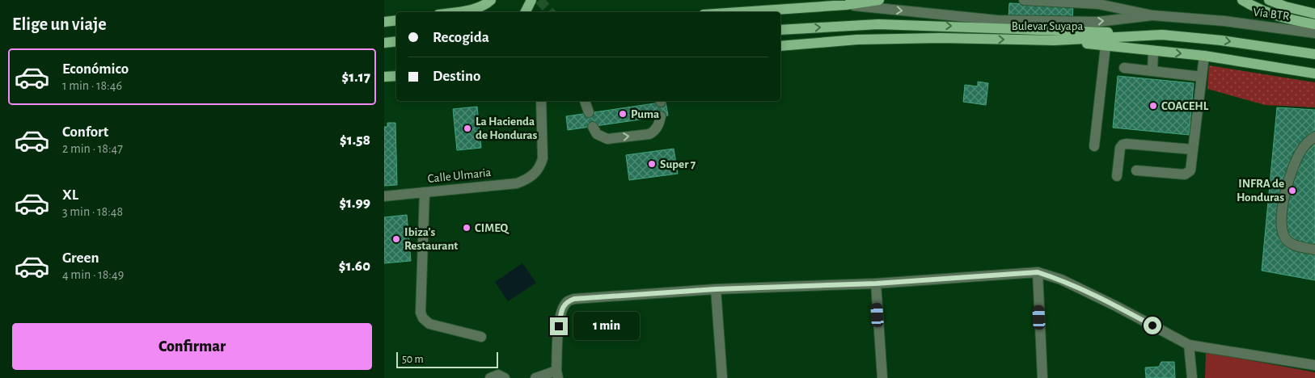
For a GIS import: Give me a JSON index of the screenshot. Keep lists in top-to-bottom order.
{
  "streets": {
    "main road": ["Bulevar Suyapa"],
    "street": ["Vía BTR", "Calle Ulmaria"]
  },
  "places": [
    "COACEHL",
    "Puma",
    "La Hacienda de Honduras",
    "Super 7",
    "INFRA de Honduras",
    "CIMEQ",
    "Ibiza's Restaurant"
  ],
  "scale_bar": "50 m",
  "page": {
    "heading": "Elige un viaje",
    "banner": ["Recogida", "Destino"],
    "list": [
      {
        "name": "Económico",
        "note": "1 min · 18:46",
        "value": "$1.17"
      },
      {
        "name": "Confort",
        "note": "2 min · 18:47",
        "value": "$1.58"
      },
      {
        "name": "XL",
        "note": "3 min · 18:48",
        "value": "$1.99"
      },
      {
        "name": "Green",
        "note": "4 min · 18:49",
        "value": "$1.60"
      }
    ],
    "bubble": "1 min",
    "buttons": "Confirmar",
    "scale": "50 m"
  }
}
